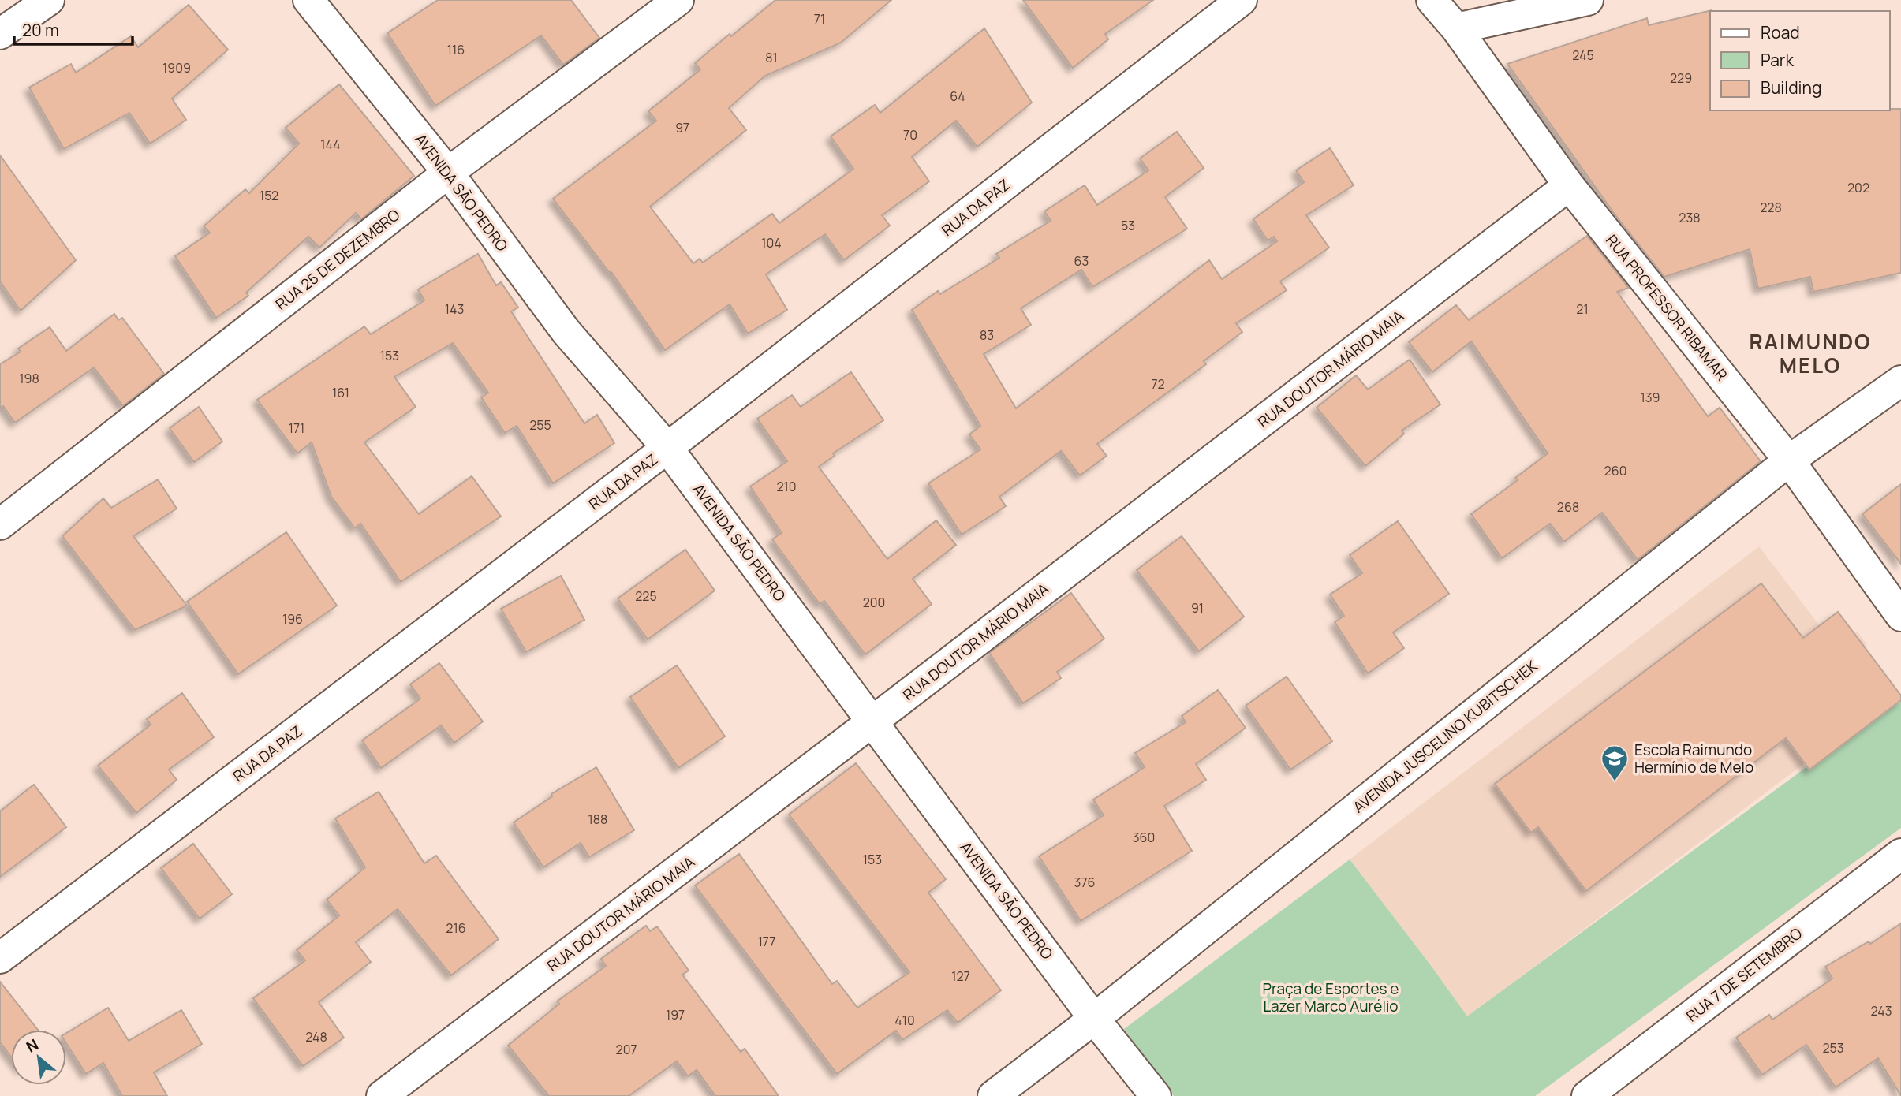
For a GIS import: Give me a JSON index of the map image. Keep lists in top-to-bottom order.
{
  "streets": {
    "street": [
      "AVENIDA SÃO PEDRO",
      "RUA DA PAZ",
      "RUA 25 DE DEZEMBRO",
      "RUA PROFESSOR RIBAMAR",
      "RUA DOUTOR MÁRIO MAIA",
      "AVENIDA JUSCELINO KUBITSCHEK",
      "RUA 7 DE SETEMBRO"
    ]
  },
  "crossings": [
    ["AVENIDA SÃO PEDRO", "RUA DA PAZ"],
    ["AVENIDA SÃO PEDRO", "RUA 25 DE DEZEMBRO"],
    ["AVENIDA SÃO PEDRO", "RUA DOUTOR MÁRIO MAIA"],
    ["AVENIDA SÃO PEDRO", "AVENIDA JUSCELINO KUBITSCHEK"],
    ["RUA PROFESSOR RIBAMAR", "RUA DOUTOR MÁRIO MAIA"],
    ["RUA PROFESSOR RIBAMAR", "AVENIDA JUSCELINO KUBITSCHEK"]
  ],
  "districts": ["RAIMUNDO MELO"],
  "parks": ["Praça de Esportes e Lazer Marco Aurélio"],
  "places": {
    "school or university": ["Escola Raimundo Hermínio de Melo"]
  },
  "house_numbers": [
    "71",
    "116",
    "245",
    "81",
    "1909",
    "229",
    "64",
    "97",
    "70",
    "144",
    "202",
    "152",
    "228",
    "238",
    "53",
    "104",
    "63",
    "143",
    "21",
    "83",
    "153",
    "198",
    "72",
    "161",
    "139",
    "255",
    "171",
    "260",
    "210",
    "268",
    "225",
    "200",
    "91",
    "196",
    "188",
    "360",
    "153",
    "376",
    "216",
    "177",
    "127",
    "243",
    "197",
    "410",
    "248",
    "253",
    "207"
  ],
  "legend": ["Road", "Park", "Building"],
  "scale_bar": "20 m",
  "north": "top left"
}
